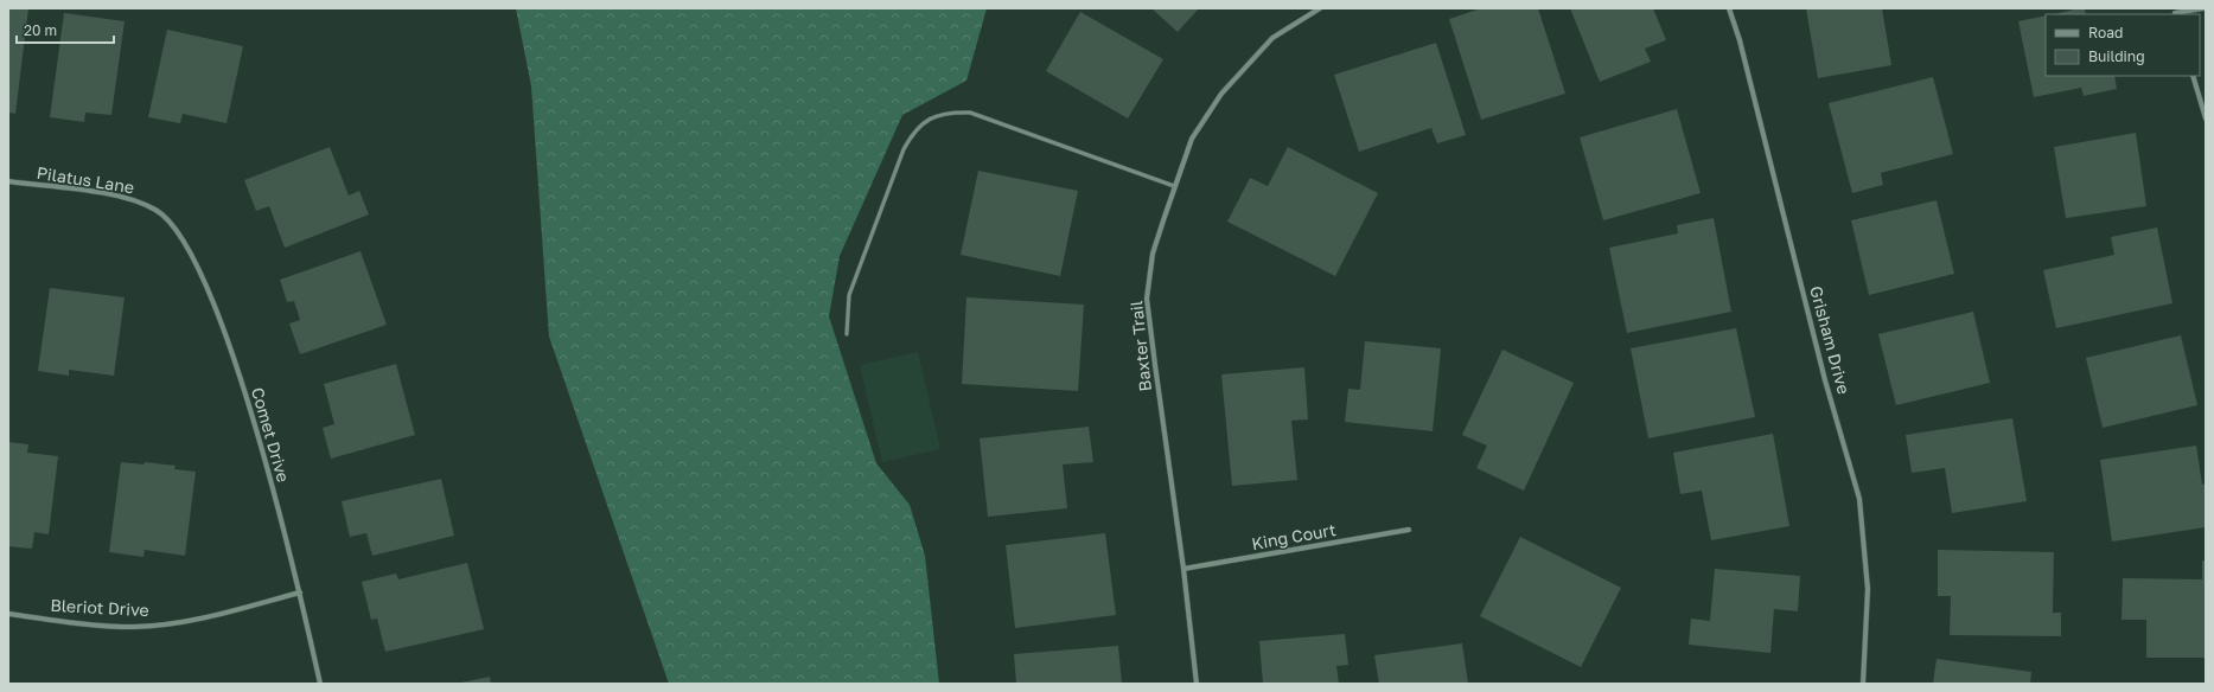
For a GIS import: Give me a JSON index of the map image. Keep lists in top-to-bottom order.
{
  "streets": {
    "street": [
      "Pilatus Lane",
      "Grisham Drive",
      "Baxter Trail",
      "Comet Drive",
      "King Court",
      "Bleriot Drive"
    ]
  },
  "crossings": [
    ["Pilatus Lane", "Comet Drive"],
    ["Baxter Trail", "King Court"],
    ["Comet Drive", "Bleriot Drive"]
  ],
  "legend": ["Road", "Building"],
  "scale_bar": "20 m"
}
